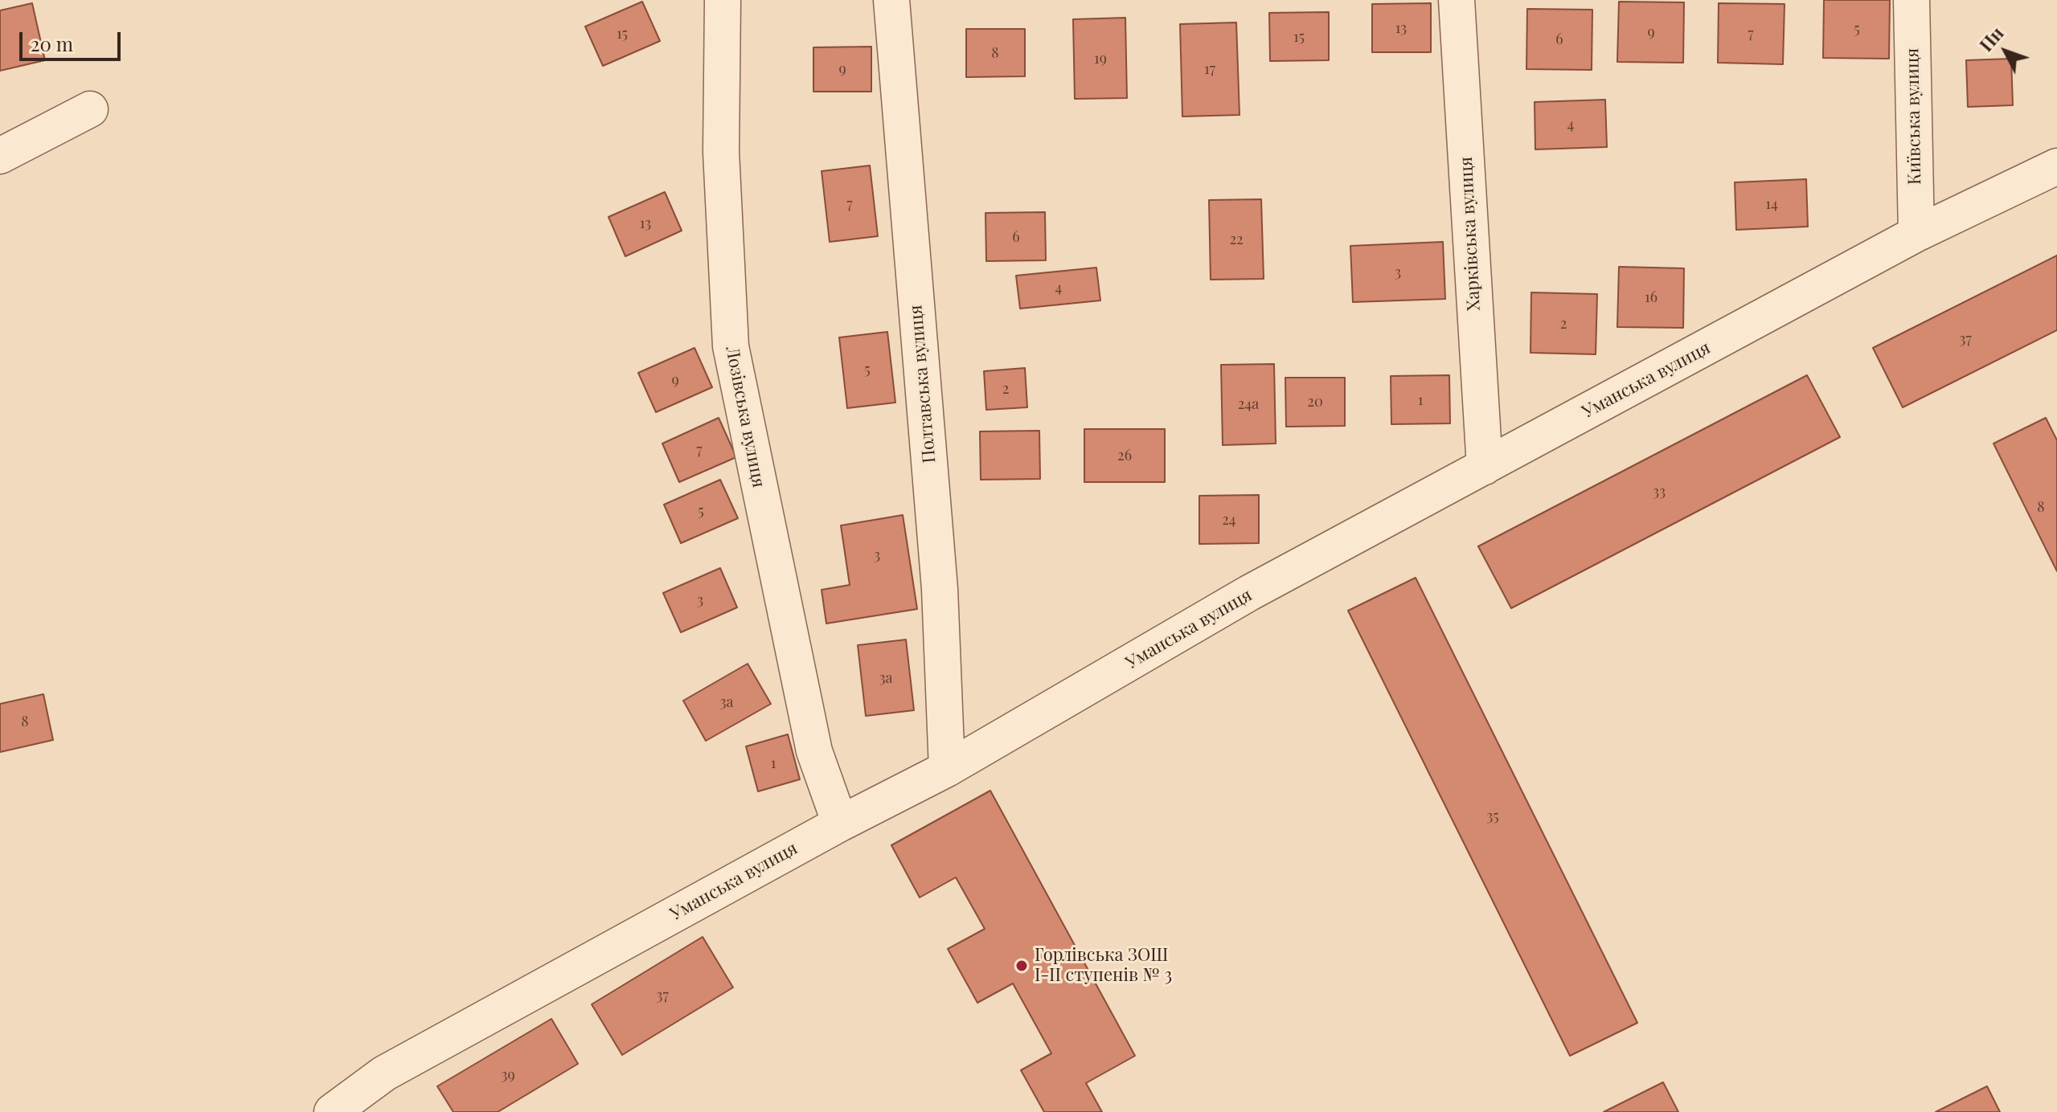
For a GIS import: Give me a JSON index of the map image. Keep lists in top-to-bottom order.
{
  "streets": {
    "street": [
      "Київська вулиця",
      "Харківська вулиця",
      "Уманська вулиця",
      "Полтавська вулиця",
      "Лозівська вулиця"
    ]
  },
  "crossings": [
    ["Київська вулиця", "Уманська вулиця"],
    ["Харківська вулиця", "Уманська вулиця"],
    ["Уманська вулиця", "Полтавська вулиця"],
    ["Уманська вулиця", "Лозівська вулиця"]
  ],
  "places": ["Горлівська ЗОШ І-ІІ ступенів № 3"],
  "house_numbers": [
    "13",
    "5",
    "9",
    "15",
    "7",
    "15",
    "6",
    "8",
    "19",
    "9",
    "17",
    "4",
    "7",
    "14",
    "13",
    "6",
    "22",
    "3",
    "4",
    "16",
    "2",
    "37",
    "5",
    "9",
    "2",
    "1",
    "20",
    "24а",
    "7",
    "26",
    "33",
    "8",
    "5",
    "24",
    "3",
    "3",
    "3а",
    "3а",
    "8",
    "1",
    "35",
    "37",
    "39"
  ],
  "scale_bar": "20 m",
  "north": "top left"
}
